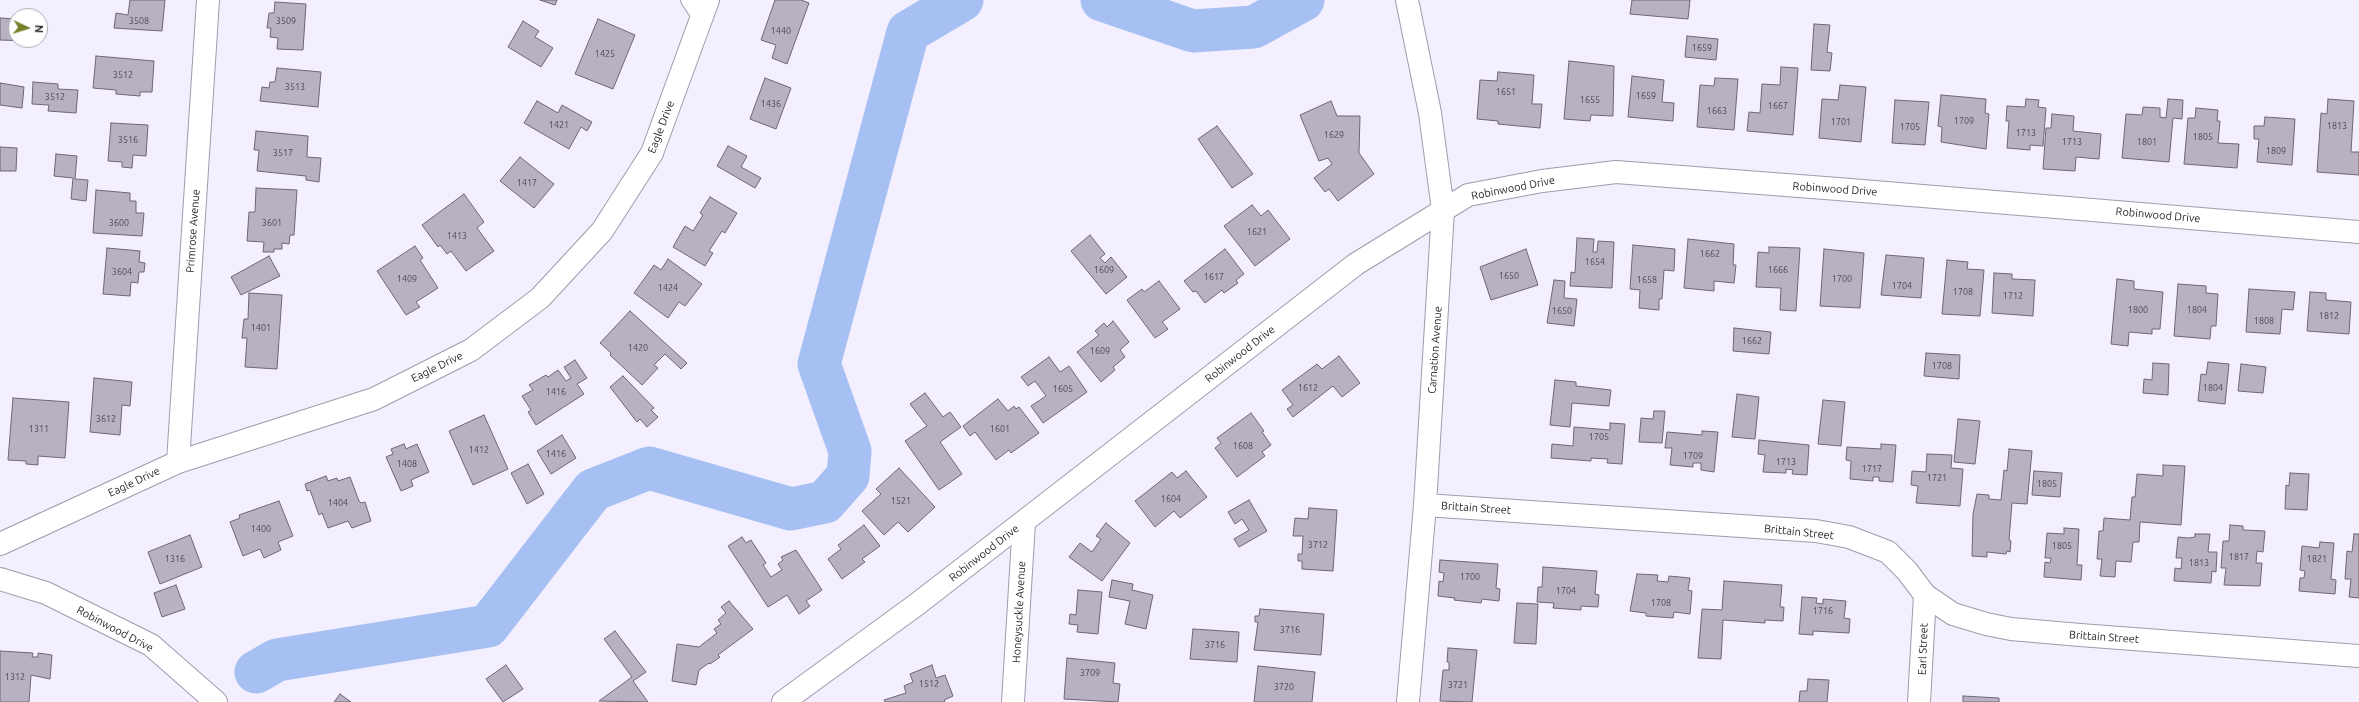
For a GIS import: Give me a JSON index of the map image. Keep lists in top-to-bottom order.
{
  "streets": {
    "street": [
      "Eagle Drive",
      "Robinwood Drive",
      "Primrose Avenue",
      "Carnation Avenue",
      "Brittain Street",
      "Honeysuckle Avenue",
      "Earl Street"
    ]
  },
  "crossings": [
    ["Eagle Drive", "Primrose Avenue"],
    ["Robinwood Drive", "Carnation Avenue"],
    ["Robinwood Drive", "Honeysuckle Avenue"],
    ["Carnation Avenue", "Brittain Street"],
    ["Brittain Street", "Earl Street"]
  ],
  "house_numbers": [
    "3508",
    "3509",
    "1440",
    "1659",
    "1425",
    "3512",
    "3513",
    "1651",
    "1659",
    "3512",
    "1655",
    "1436",
    "1667",
    "1663",
    "1709",
    "1701",
    "1421",
    "1813",
    "1705",
    "1713",
    "1629",
    "1805",
    "3516",
    "1713",
    "1801",
    "1809",
    "3517",
    "1417",
    "3600",
    "3601",
    "1621",
    "1413",
    "1662",
    "1654",
    "1609",
    "1666",
    "3604",
    "1650",
    "1617",
    "1409",
    "1700",
    "1658",
    "1704",
    "1424",
    "1708",
    "1712",
    "1800",
    "1804",
    "1650",
    "1812",
    "1808",
    "1401",
    "1662",
    "1420",
    "1609",
    "1708",
    "1612",
    "1804",
    "1605",
    "1416",
    "3612",
    "1311",
    "1601",
    "1705",
    "1608",
    "1412",
    "1416",
    "1709",
    "1713",
    "1408",
    "1717",
    "1721",
    "1805",
    "1604",
    "1521",
    "1404",
    "1400",
    "3712",
    "1805",
    "1817",
    "1316",
    "1821",
    "1813",
    "1700",
    "1704",
    "1708",
    "1716",
    "3716",
    "3716",
    "3709",
    "1312",
    "1512",
    "3721",
    "3720"
  ],
  "north": "right"
}
